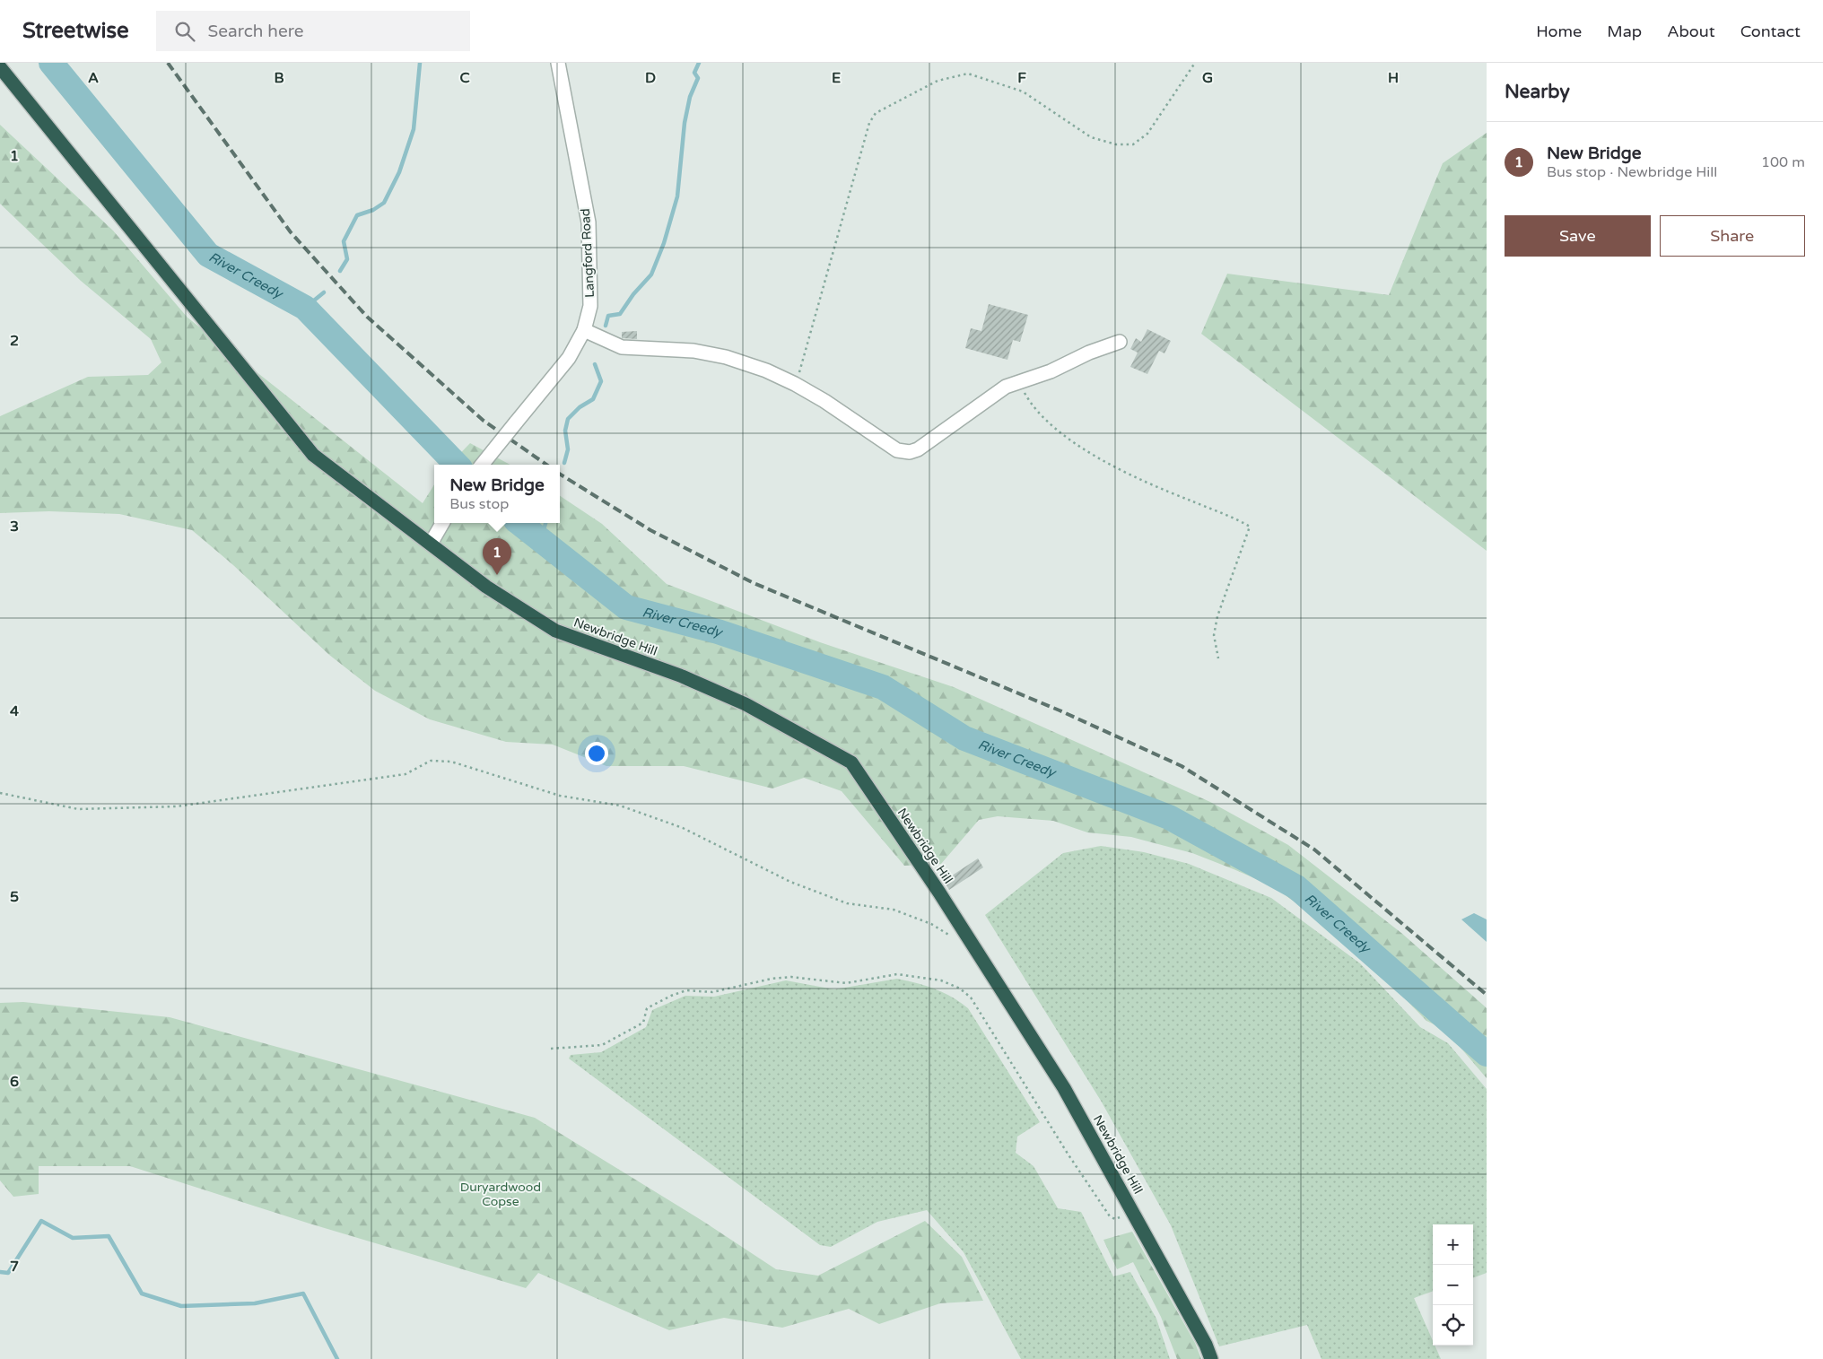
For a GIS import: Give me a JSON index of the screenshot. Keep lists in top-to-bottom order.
{
  "streets": {
    "highway": ["Newbridge Hill"],
    "street": ["Langford Road"]
  },
  "water": ["River Creedy"],
  "parks": ["Duryardwood Copse"],
  "page": {
    "header": "Streetwise",
    "search": "Search here",
    "nav": [
      "Home",
      "Map",
      "About",
      "Contact"
    ],
    "heading": "Nearby",
    "list": [
      {
        "mark": "1",
        "name": "New Bridge",
        "note": "Bus stop · Newbridge Hill",
        "value": "100 m"
      }
    ],
    "buttons": ["Save", "Share"],
    "popup": ["New Bridge", "Bus stop"],
    "pins": "1",
    "map_buttons": ["+", "−"]
  },
  "grid": {
    "columns": [
      "A",
      "B",
      "C",
      "D",
      "E",
      "F",
      "G",
      "H"
    ],
    "rows": [
      "1",
      "2",
      "3",
      "4",
      "5",
      "6",
      "7"
    ]
  }
}
